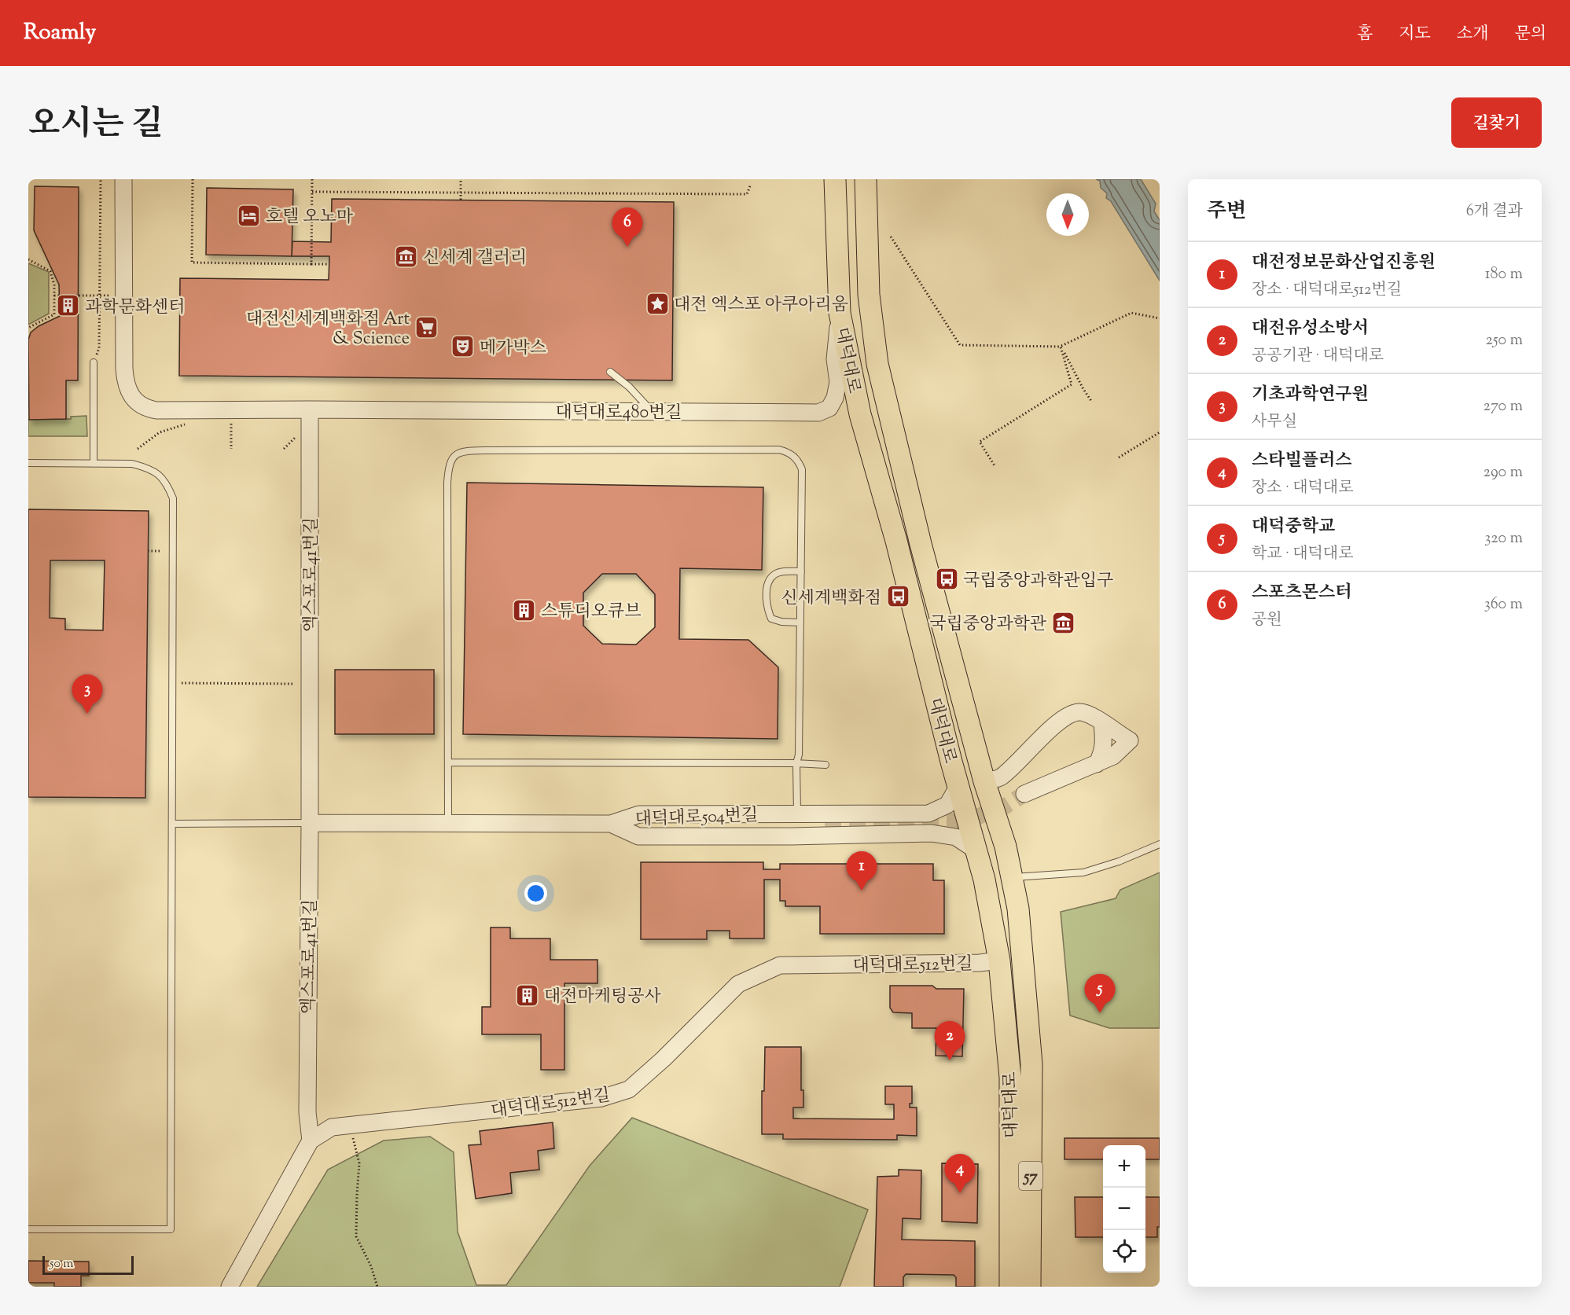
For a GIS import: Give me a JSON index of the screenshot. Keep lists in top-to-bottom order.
{
  "streets": {
    "main road": ["대덕대로", "57"],
    "street": [
      "대덕대로480번길",
      "엑스포로41번길",
      "대덕대로504번길",
      "대덕대로512번길"
    ]
  },
  "crossings": [
    ["대덕대로", "대덕대로480번길"],
    ["대덕대로", "대덕대로504번길"],
    ["대덕대로", "대덕대로512번길"],
    ["대덕대로480번길", "엑스포로41번길"],
    ["엑스포로41번길", "대덕대로504번길"],
    ["엑스포로41번길", "대덕대로512번길"]
  ],
  "places": {
    "hotel": ["호텔 오노마"],
    "museum": ["신세계 갤러리", "국립중앙과학관"],
    "place": ["대전 엑스포 아쿠아리움"],
    "building": ["과학문화센터", "스튜디오큐브", "대전마케팅공사"],
    "supermarket": ["대전신세계백화점 Art & Science"],
    "theatre": ["메가박스"],
    "bus stop": ["국립중앙과학관입구", "신세계백화점"]
  },
  "scale_bar": "50 m",
  "north": "bottom",
  "page": {
    "header": "Roamly",
    "nav": [
      "홈",
      "지도",
      "소개",
      "문의"
    ],
    "title": "오시는 길",
    "buttons": "길찾기",
    "heading": ["주변", "6개 결과"],
    "pins": [
      "6",
      "3",
      "1",
      "5",
      "2",
      "4"
    ],
    "list": [
      {
        "mark": "1",
        "name": "대전정보문화산업진흥원",
        "note": "장소 · 대덕대로512번길",
        "value": "180 m"
      },
      {
        "mark": "2",
        "name": "대전유성소방서",
        "note": "공공기관 · 대덕대로",
        "value": "250 m"
      },
      {
        "mark": "3",
        "name": "기초과학연구원",
        "note": "사무실",
        "value": "270 m"
      },
      {
        "mark": "4",
        "name": "스타빌플러스",
        "note": "장소 · 대덕대로",
        "value": "290 m"
      },
      {
        "mark": "5",
        "name": "대덕중학교",
        "note": "학교 · 대덕대로",
        "value": "320 m"
      },
      {
        "mark": "6",
        "name": "스포츠몬스터",
        "note": "공원",
        "value": "360 m"
      }
    ],
    "map_buttons": ["+", "−"],
    "scale": "50 m"
  }
}
